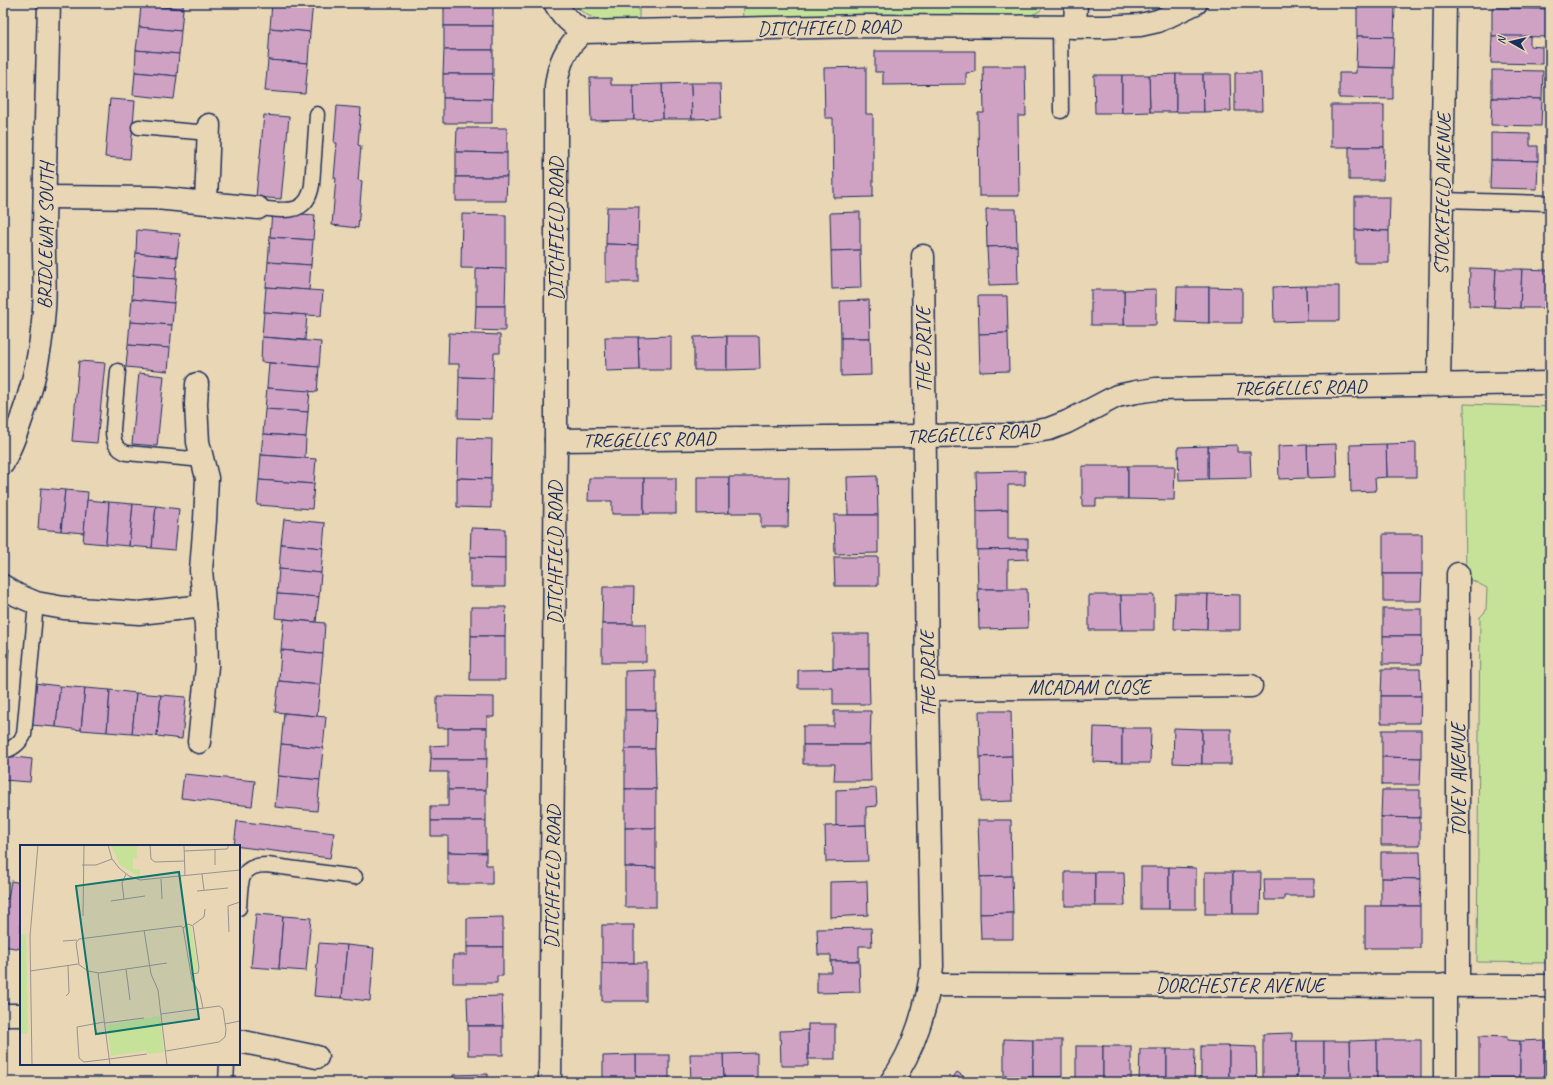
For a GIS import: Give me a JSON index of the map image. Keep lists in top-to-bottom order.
{
  "streets": {
    "street": [
      "DITCHFIELD ROAD",
      "STOCKFIELD AVENUE",
      "BRIDLEWAY SOUTH",
      "THE DRIVE",
      "TREGELLES ROAD",
      "MCADAM CLOSE",
      "TOVEY AVENUE",
      "DORCHESTER AVENUE"
    ]
  },
  "crossings": [
    ["DITCHFIELD ROAD", "TREGELLES ROAD"],
    ["STOCKFIELD AVENUE", "TREGELLES ROAD"],
    ["THE DRIVE", "TREGELLES ROAD"],
    ["THE DRIVE", "MCADAM CLOSE"],
    ["THE DRIVE", "DORCHESTER AVENUE"],
    ["TOVEY AVENUE", "DORCHESTER AVENUE"]
  ],
  "north": "left"
}
